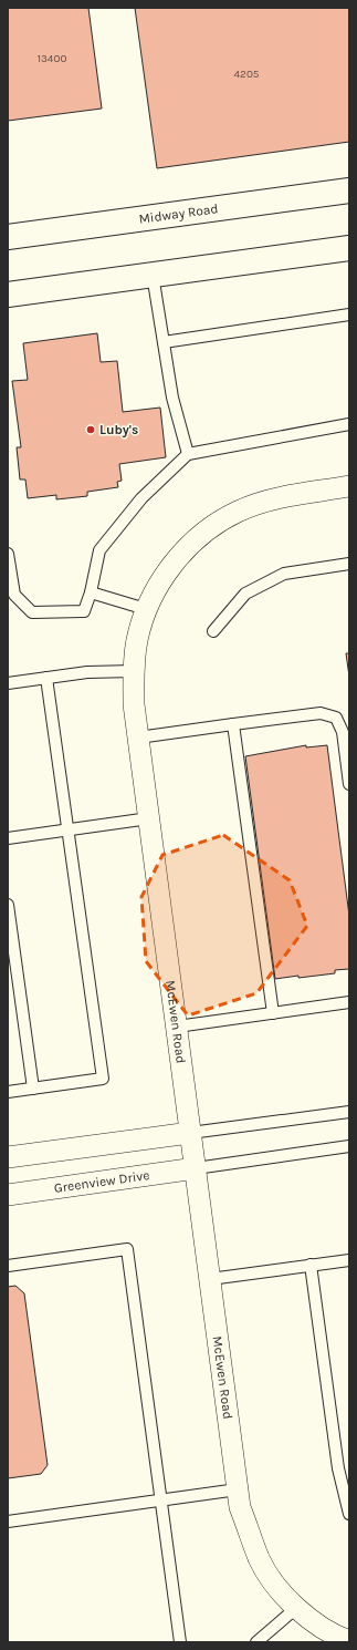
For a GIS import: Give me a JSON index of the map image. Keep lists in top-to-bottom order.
{
  "streets": {
    "main road": ["Midway Road"],
    "street": ["McEwen Road", "Greenview Drive"]
  },
  "crossings": [
    ["McEwen Road", "Greenview Drive"]
  ],
  "places": ["Luby's"],
  "house_numbers": ["13400", "4205"]
}
